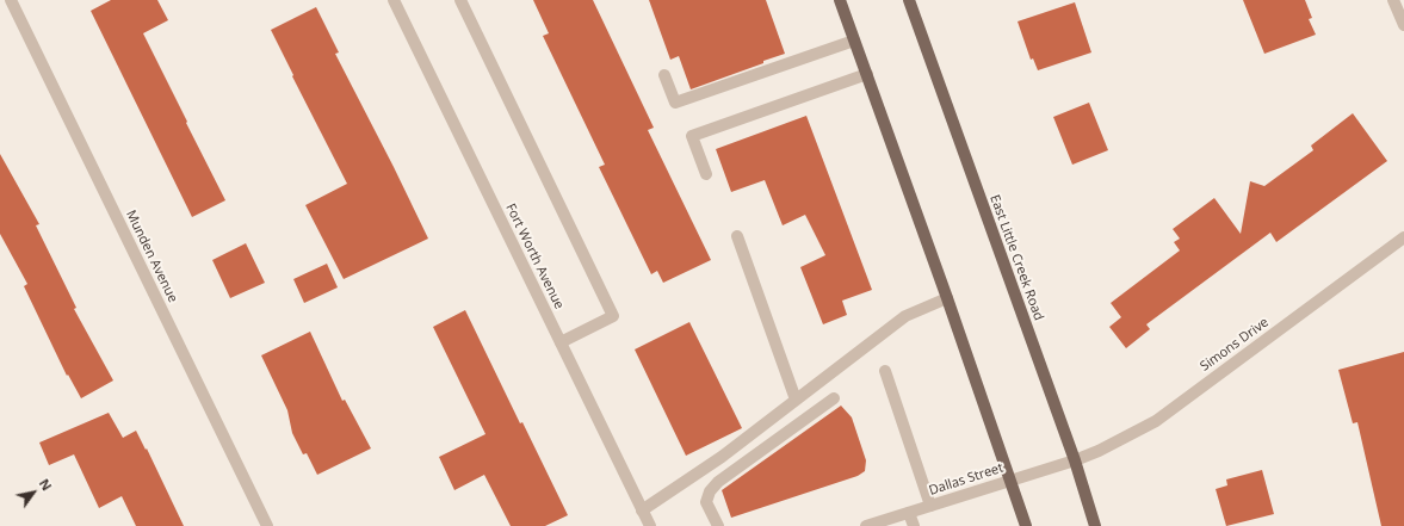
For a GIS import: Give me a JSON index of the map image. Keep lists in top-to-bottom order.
{
  "streets": {
    "main road": ["East Little Creek Road"],
    "street": [
      "Munden Avenue",
      "Fort Worth Avenue",
      "Simons Drive",
      "Dallas Street"
    ]
  },
  "crossings": [
    ["East Little Creek Road", "Simons Drive"],
    ["East Little Creek Road", "Dallas Street"],
    ["Simons Drive", "Dallas Street"]
  ],
  "north": "top right"
}
